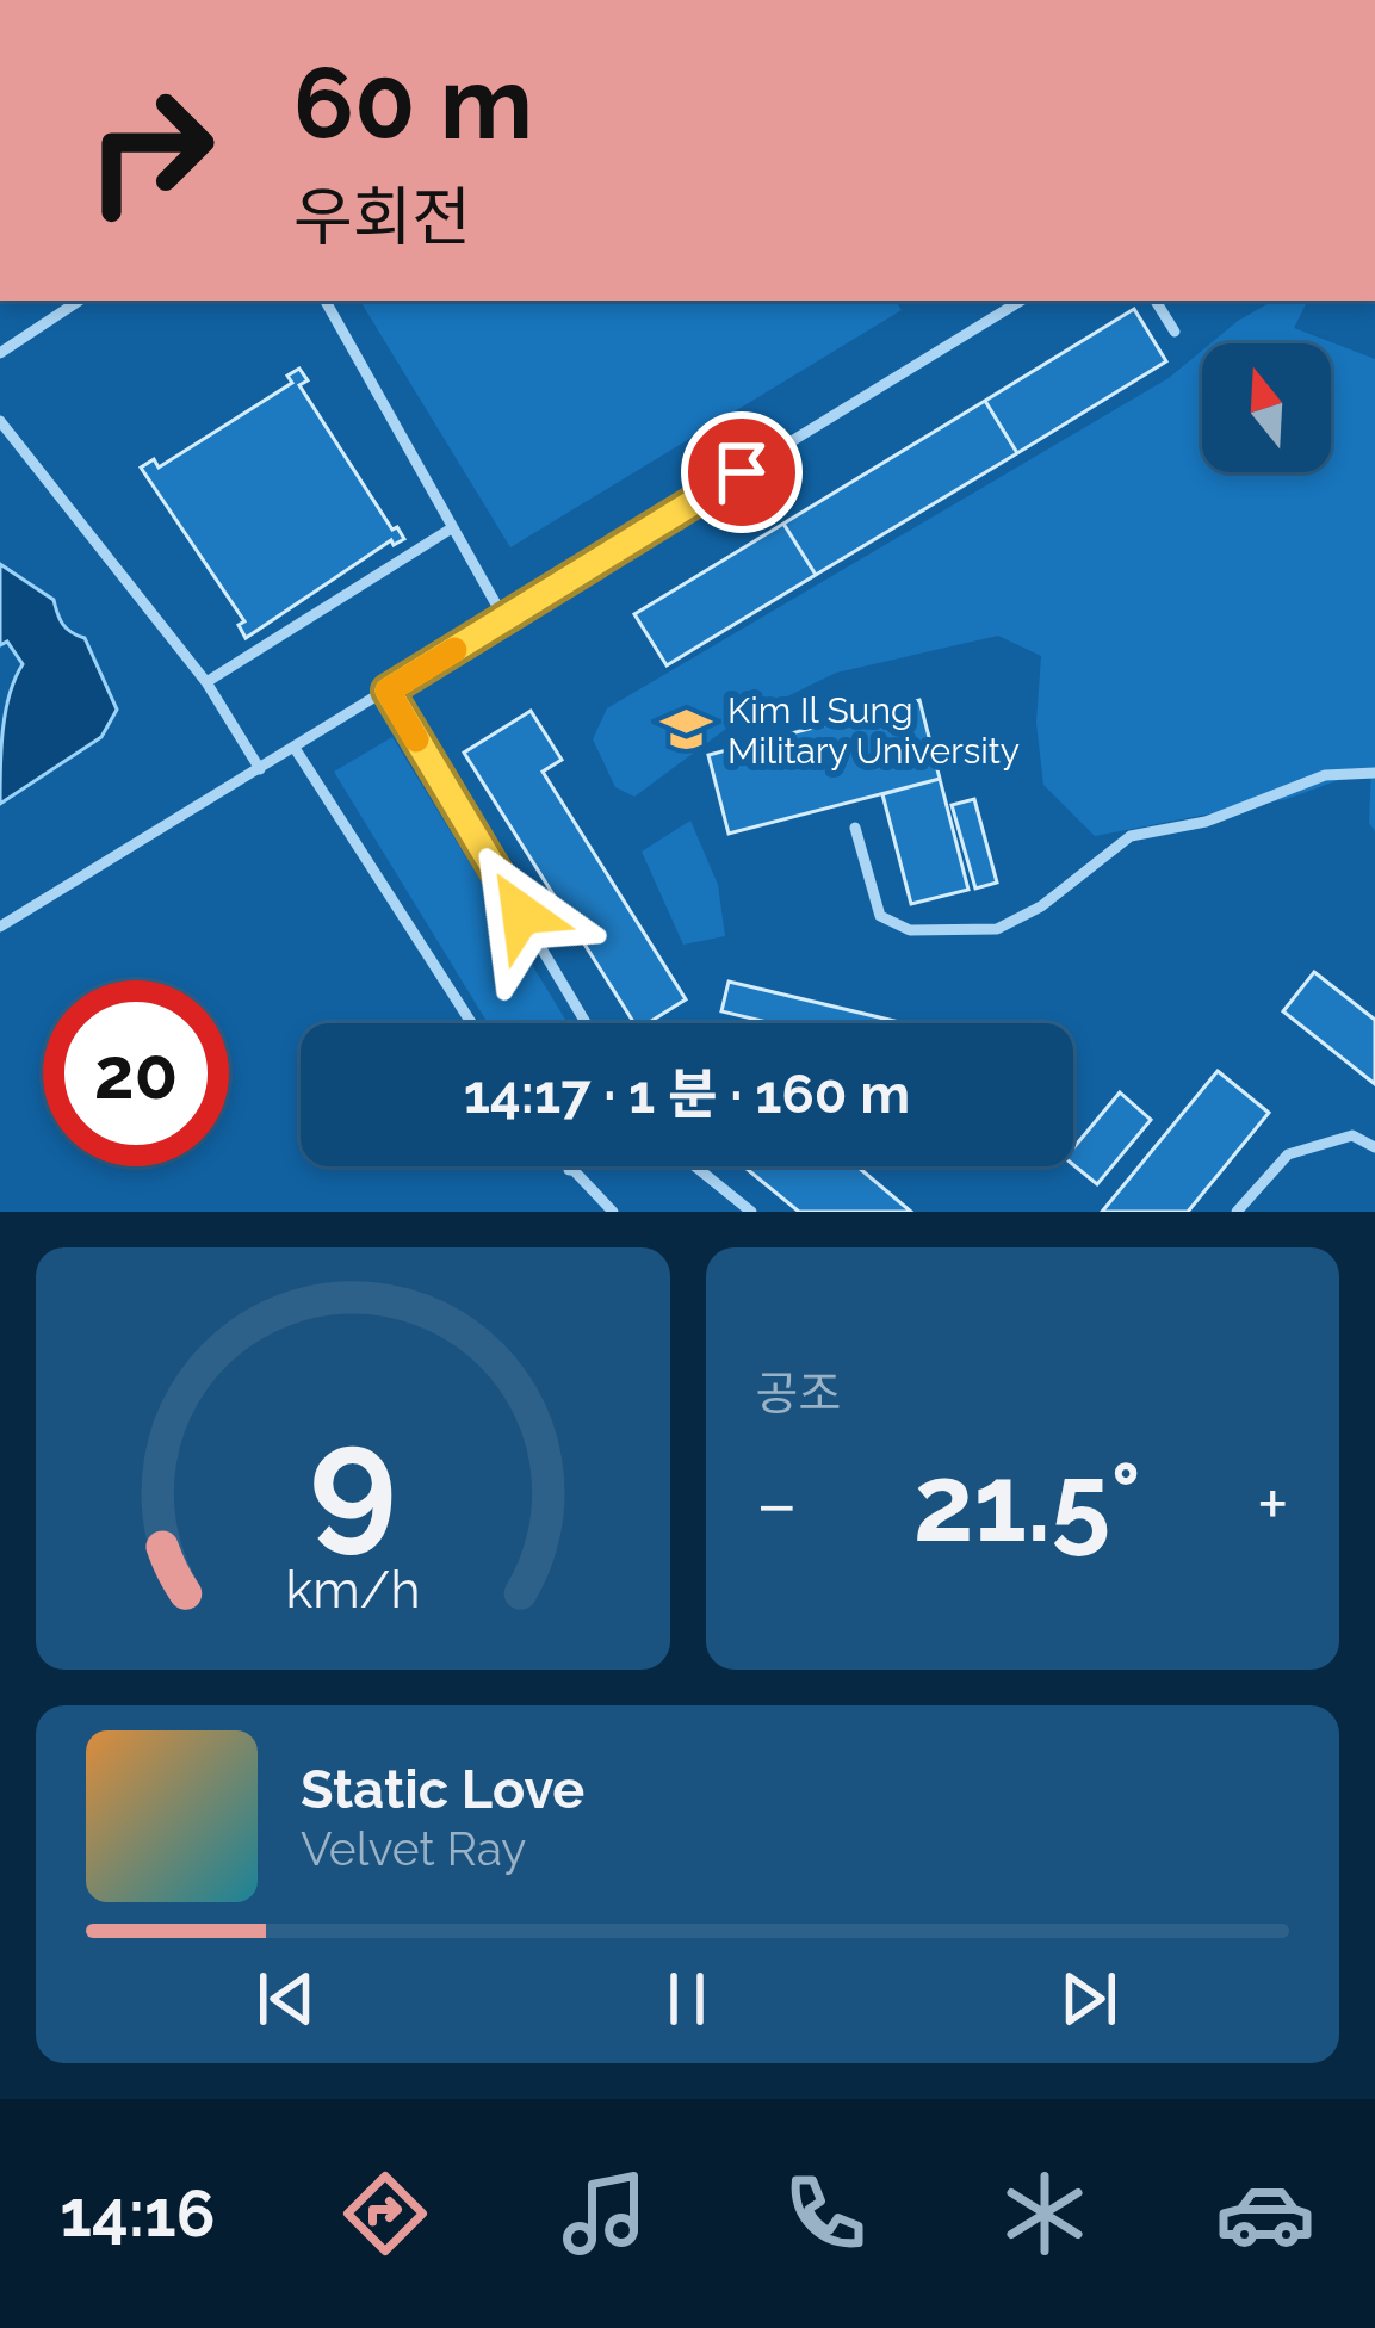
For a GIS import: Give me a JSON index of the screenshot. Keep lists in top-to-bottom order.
{
  "places": {
    "school or university": ["Kim Il Sung Military University"]
  },
  "north": "top",
  "page": {
    "turn": ["60 m", "우회전"],
    "limit": "20",
    "trip": "14:17 · 1 분 · 160 m",
    "tile": "공조",
    "heat": ["−", "21.5°", "+"],
    "song": ["Static Love", "Velvet Ray"],
    "tabs": "14:16",
    "gauge": ["9", "km/h"]
  }
}
